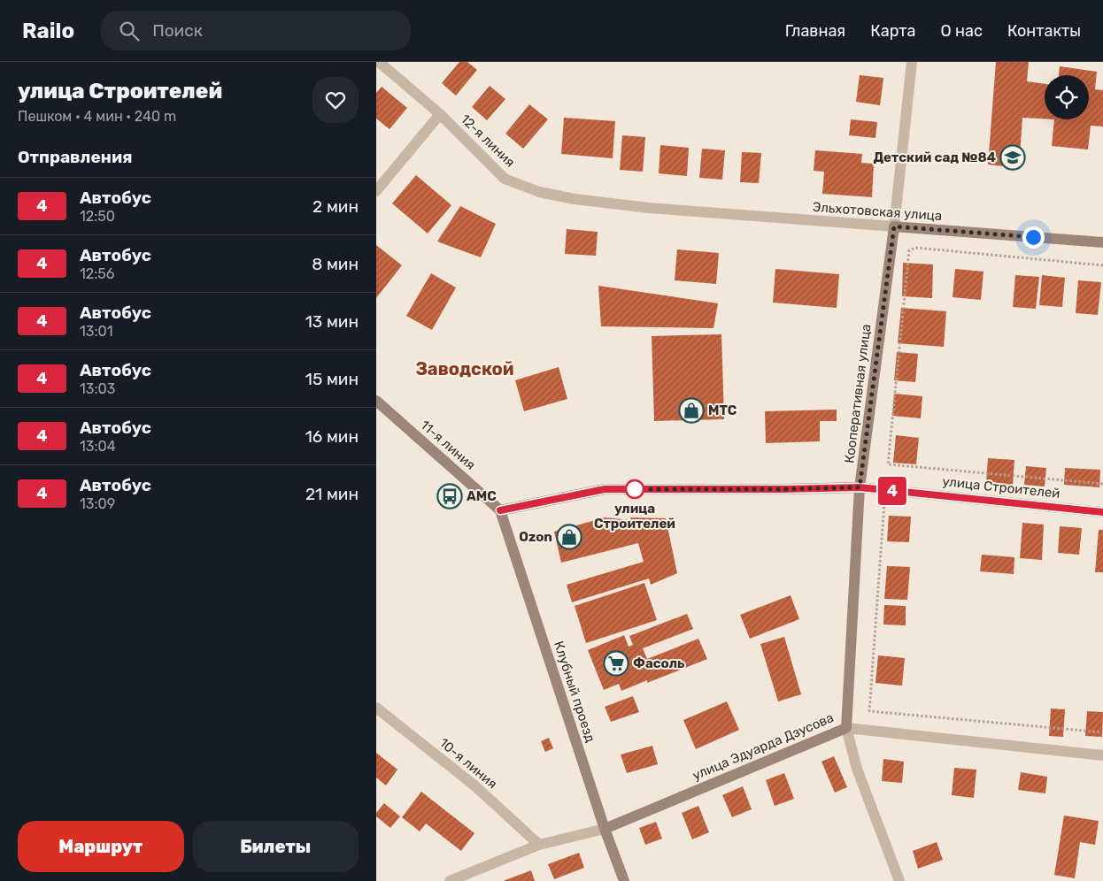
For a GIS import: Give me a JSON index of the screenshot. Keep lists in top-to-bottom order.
{
  "streets": {
    "street": [
      "12-я линия",
      "Эльхотовская улица",
      "Кооперативная улица",
      "11-я линия",
      "улица Строителей",
      "Клубный проезд",
      "улица Эдуарда Дзусова",
      "10-я линия"
    ]
  },
  "crossings": [
    ["12-я линия", "Эльхотовская улица"],
    ["Эльхотовская улица", "Кооперативная улица"],
    ["Кооперативная улица", "улица Строителей"],
    ["Кооперативная улица", "улица Эдуарда Дзусова"],
    ["11-я линия", "улица Строителей"],
    ["11-я линия", "Клубный проезд"],
    ["улица Строителей", "Клубный проезд"],
    ["Клубный проезд", "улица Эдуарда Дзусова"],
    ["улица Эдуарда Дзусова", "10-я линия"]
  ],
  "districts": ["Заводской"],
  "places": {
    "school or university": ["Детский сад №84"],
    "shop": ["МТС", "Ozon"],
    "other": ["улица Строителей"],
    "bus stop": ["АМС"],
    "supermarket": ["Фасоль"]
  },
  "lines": ["bus line 4"],
  "page": {
    "header": "Railo",
    "search": "Поиск",
    "nav": [
      "Главная",
      "Карта",
      "О нас",
      "Контакты"
    ],
    "heading": [
      ["улица Строителей", "Пешком · 4 мин · 240 m"],
      "Отправления"
    ],
    "on_map": "4",
    "list": [
      {
        "mark": "4",
        "name": "Автобус",
        "note": "12:50",
        "value": "2 мин"
      },
      {
        "mark": "4",
        "name": "Автобус",
        "note": "12:56",
        "value": "8 мин"
      },
      {
        "mark": "4",
        "name": "Автобус",
        "note": "13:01",
        "value": "13 мин"
      },
      {
        "mark": "4",
        "name": "Автобус",
        "note": "13:03",
        "value": "15 мин"
      },
      {
        "mark": "4",
        "name": "Автобус",
        "note": "13:04",
        "value": "16 мин"
      },
      {
        "mark": "4",
        "name": "Автобус",
        "note": "13:09",
        "value": "21 мин"
      }
    ],
    "buttons": ["Маршрут", "Билеты"]
  }
}
